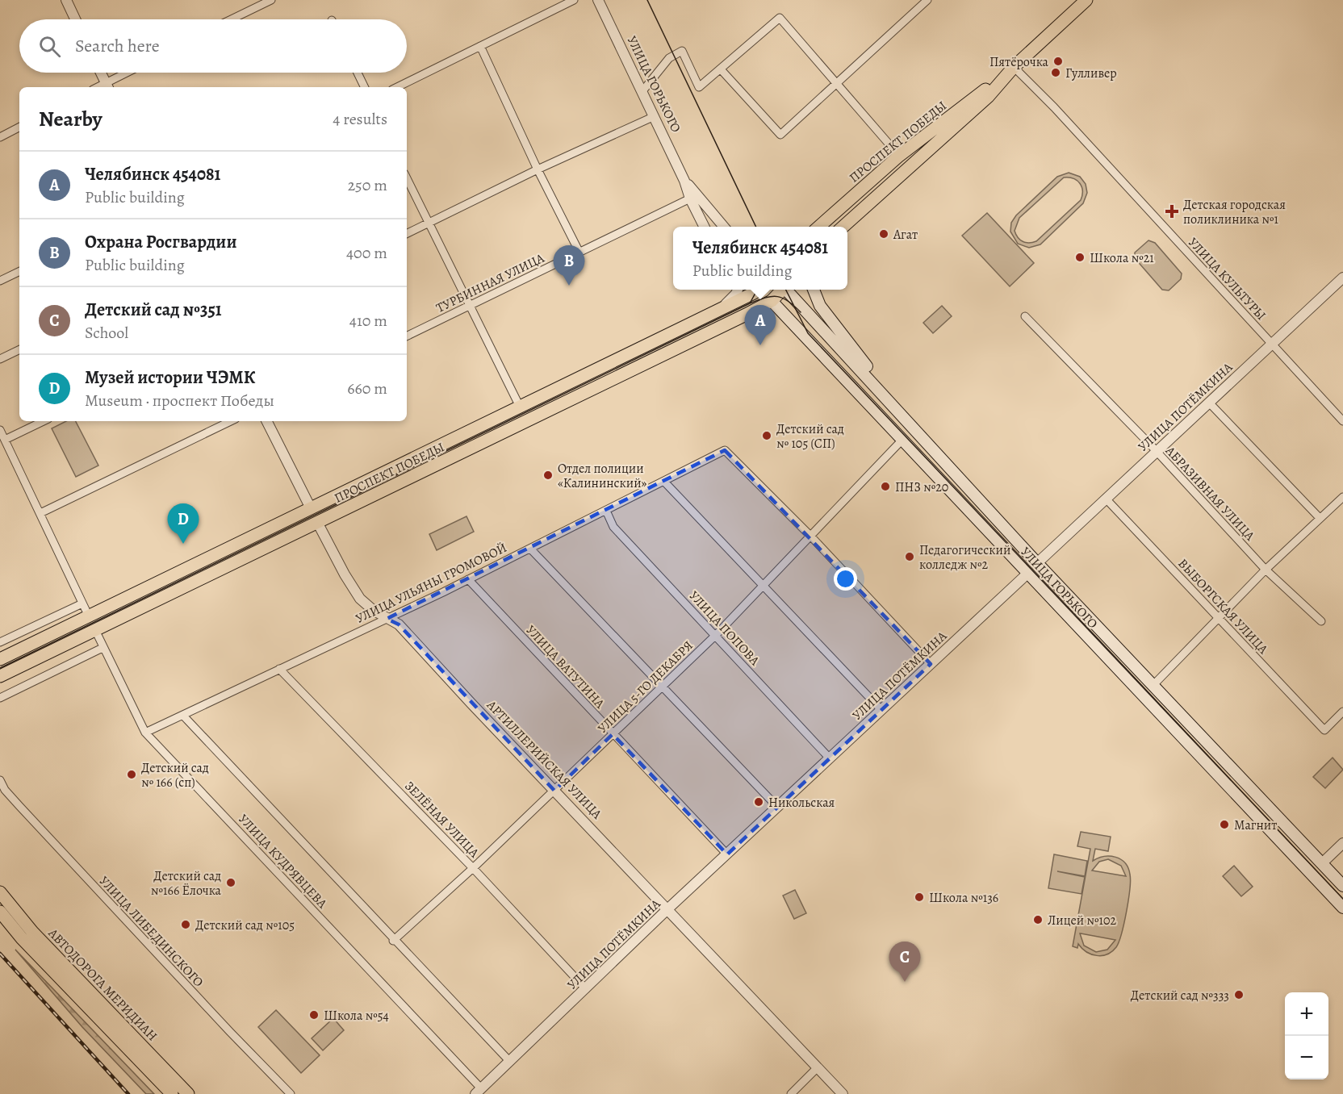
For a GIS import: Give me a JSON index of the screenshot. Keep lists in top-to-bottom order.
{
  "streets": {
    "main road": [
      "УЛИЦА ГОРЬКОГО",
      "ПРОСПЕКТ ПОБЕДЫ",
      "УЛИЦА ПОТЁМКИНА",
      "АРТИЛЛЕРИЙСКАЯ УЛИЦА",
      "АВТОДОРОГА МЕРИДИАН"
    ],
    "street": [
      "УЛИЦА КУЛЬТУРЫ",
      "ТУРБИННАЯ УЛИЦА",
      "АБРАЗИВНАЯ УЛИЦА",
      "УЛИЦА УЛЬЯНЫ ГРОМОВОЙ",
      "ВЫБОРГСКАЯ УЛИЦА",
      "УЛИЦА ПОПОВА",
      "УЛИЦА ВАТУТИНА",
      "УЛИЦА 5-ГО ДЕКАБРЯ",
      "ЗЕЛЁНАЯ УЛИЦА",
      "УЛИЦА КУДРЯВЦЕВА",
      "УЛИЦА ЛИБЕДИНСКОГО"
    ]
  },
  "crossings": [
    ["УЛИЦА ГОРЬКОГО", "ПРОСПЕКТ ПОБЕДЫ"],
    ["УЛИЦА ГОРЬКОГО", "ТУРБИННАЯ УЛИЦА"],
    ["УЛИЦА ГОРЬКОГО", "УЛИЦА ПОТЁМКИНА"],
    ["УЛИЦА ГОРЬКОГО", "УЛИЦА 5-ГО ДЕКАБРЯ"],
    ["ПРОСПЕКТ ПОБЕДЫ", "УЛИЦА КУЛЬТУРЫ"],
    ["ПРОСПЕКТ ПОБЕДЫ", "АРТИЛЛЕРИЙСКАЯ УЛИЦА"],
    ["ПРОСПЕКТ ПОБЕДЫ", "УЛИЦА КУДРЯВЦЕВА"],
    ["УЛИЦА КУЛЬТУРЫ", "УЛИЦА ПОТЁМКИНА"],
    ["УЛИЦА ПОТЁМКИНА", "АБРАЗИВНАЯ УЛИЦА"],
    ["УЛИЦА ПОТЁМКИНА", "ВЫБОРГСКАЯ УЛИЦА"],
    ["УЛИЦА ПОТЁМКИНА", "УЛИЦА ПОПОВА"],
    ["УЛИЦА ПОТЁМКИНА", "УЛИЦА ВАТУТИНА"],
    ["УЛИЦА ПОТЁМКИНА", "АРТИЛЛЕРИЙСКАЯ УЛИЦА"],
    ["УЛИЦА ПОТЁМКИНА", "ЗЕЛЁНАЯ УЛИЦА"],
    ["УЛИЦА ПОТЁМКИНА", "УЛИЦА КУДРЯВЦЕВА"],
    ["УЛИЦА УЛЬЯНЫ ГРОМОВОЙ", "УЛИЦА ПОПОВА"],
    ["УЛИЦА УЛЬЯНЫ ГРОМОВОЙ", "УЛИЦА ВАТУТИНА"],
    ["УЛИЦА УЛЬЯНЫ ГРОМОВОЙ", "УЛИЦА 5-ГО ДЕКАБРЯ"],
    ["УЛИЦА УЛЬЯНЫ ГРОМОВОЙ", "АРТИЛЛЕРИЙСКАЯ УЛИЦА"],
    ["УЛИЦА УЛЬЯНЫ ГРОМОВОЙ", "ЗЕЛЁНАЯ УЛИЦА"],
    ["УЛИЦА УЛЬЯНЫ ГРОМОВОЙ", "УЛИЦА КУДРЯВЦЕВА"],
    ["УЛИЦА ПОПОВА", "УЛИЦА 5-ГО ДЕКАБРЯ"],
    ["УЛИЦА ВАТУТИНА", "УЛИЦА 5-ГО ДЕКАБРЯ"],
    ["УЛИЦА 5-ГО ДЕКАБРЯ", "АРТИЛЛЕРИЙСКАЯ УЛИЦА"],
    ["УЛИЦА 5-ГО ДЕКАБРЯ", "ЗЕЛЁНАЯ УЛИЦА"],
    ["УЛИЦА 5-ГО ДЕКАБРЯ", "УЛИЦА КУДРЯВЦЕВА"]
  ],
  "places": {
    "other": [
      "Пятёрочка",
      "Гулливер",
      "Агат",
      "Школа №21",
      "Детский сад № 105 (СП)",
      "Отдел полиции «Калининский»",
      "ПНЗ №20",
      "Педагогический колледж №2",
      "Детский сад № 166 (сп)",
      "Никольская",
      "Магнит",
      "Детский сад №166 Ёлочка",
      "Школа №136",
      "Лицей №102",
      "Детский сад №105",
      "Детский сад №333",
      "Школа №54"
    ],
    "health": ["Детская городская поликлиника №1"]
  },
  "page": {
    "search": "Search here",
    "heading": ["Nearby", "4 results"],
    "list": [
      {
        "mark": "A",
        "name": "Челябинск 454081",
        "note": "Public building",
        "value": "250 m"
      },
      {
        "mark": "B",
        "name": "Охрана Росгвардии",
        "note": "Public building",
        "value": "400 m"
      },
      {
        "mark": "C",
        "name": "Детский сад №351",
        "note": "School",
        "value": "410 m"
      },
      {
        "mark": "D",
        "name": "Музей истории ЧЭМК",
        "note": "Museum · проспект Победы",
        "value": "660 m"
      }
    ],
    "popup": ["Челябинск 454081", "Public building"],
    "pins": [
      "B",
      "A",
      "D",
      "C"
    ],
    "map_buttons": ["+", "−"]
  }
}
